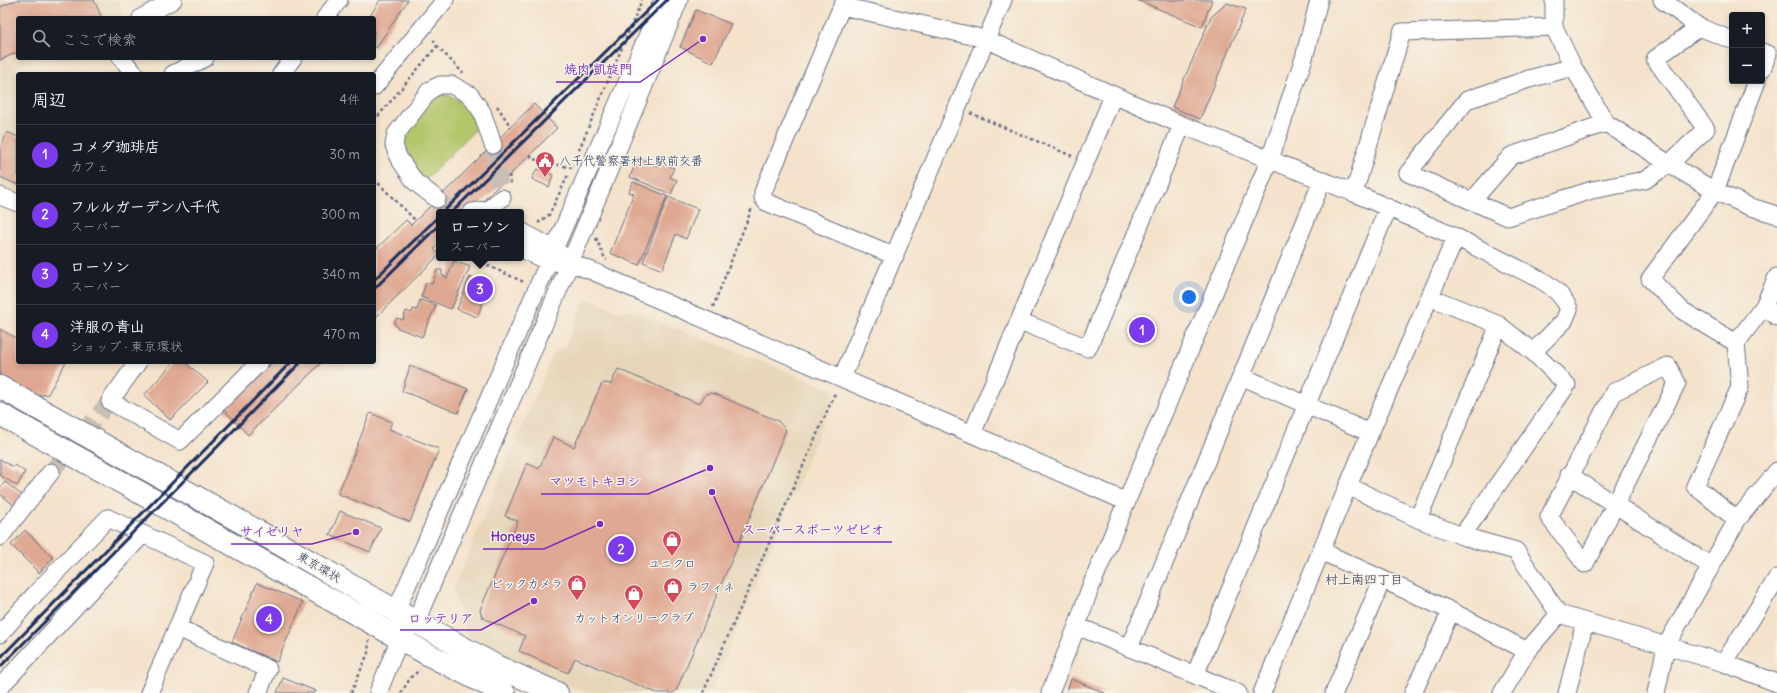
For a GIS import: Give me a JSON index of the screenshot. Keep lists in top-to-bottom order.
{
  "streets": {
    "highway": ["東京環状"]
  },
  "districts": ["村上南四丁目"],
  "places": {
    "other": [
      "焼肉 凱旋門",
      "マツモトキヨシ",
      "スーパースポーツゼビオ",
      "Honeys",
      "サイゼリヤ",
      "ロッテリア"
    ],
    "public building": ["八千代警察署村上駅前交番"],
    "shop": [
      "ユニクロ",
      "ビックカメラ",
      "ラフィネ",
      "カットオンリークラブ"
    ]
  },
  "page": {
    "map_buttons": ["+", "−"],
    "search": "ここで検索",
    "heading": ["周辺", "4件"],
    "list": [
      {
        "mark": "1",
        "name": "コメダ珈琲店",
        "note": "カフェ",
        "value": "30 m"
      },
      {
        "mark": "2",
        "name": "フルルガーデン八千代",
        "note": "スーパー",
        "value": "300 m"
      },
      {
        "mark": "3",
        "name": "ローソン",
        "note": "スーパー",
        "value": "340 m"
      },
      {
        "mark": "4",
        "name": "洋服の青山",
        "note": "ショップ · 東京環状",
        "value": "470 m"
      }
    ],
    "popup": ["ローソン", "スーパー"],
    "pins": [
      "3",
      "1",
      "2",
      "4"
    ]
  }
}
